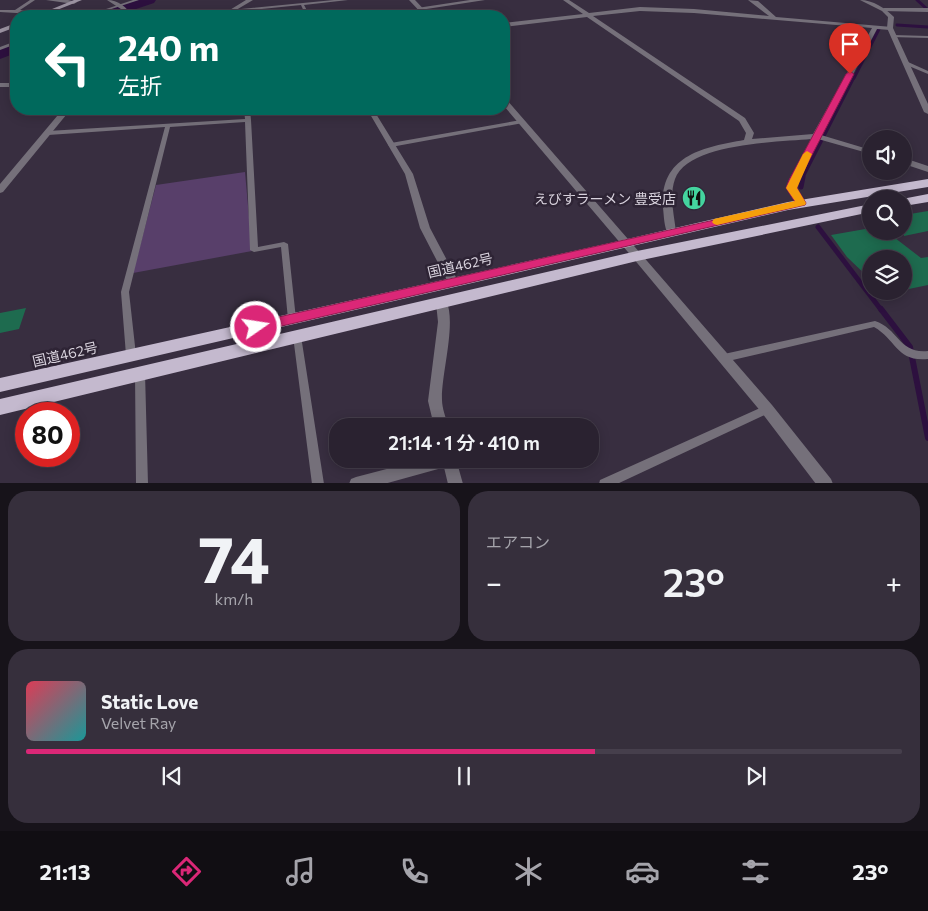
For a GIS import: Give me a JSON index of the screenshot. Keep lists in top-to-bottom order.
{
  "streets": {
    "highway": ["国道462号"]
  },
  "places": {
    "restaurant": ["えびすラーメン 豊受店"]
  },
  "page": {
    "turn": ["240 m", "左折"],
    "limit": "80",
    "trip": "21:14 · 1 分 · 410 m",
    "tile": [
      ["74", "km/h"],
      "エアコン"
    ],
    "heat": ["−", "23°", "+"],
    "song": ["Static Love", "Velvet Ray"],
    "tabs": ["21:13", "23°"]
  }
}
